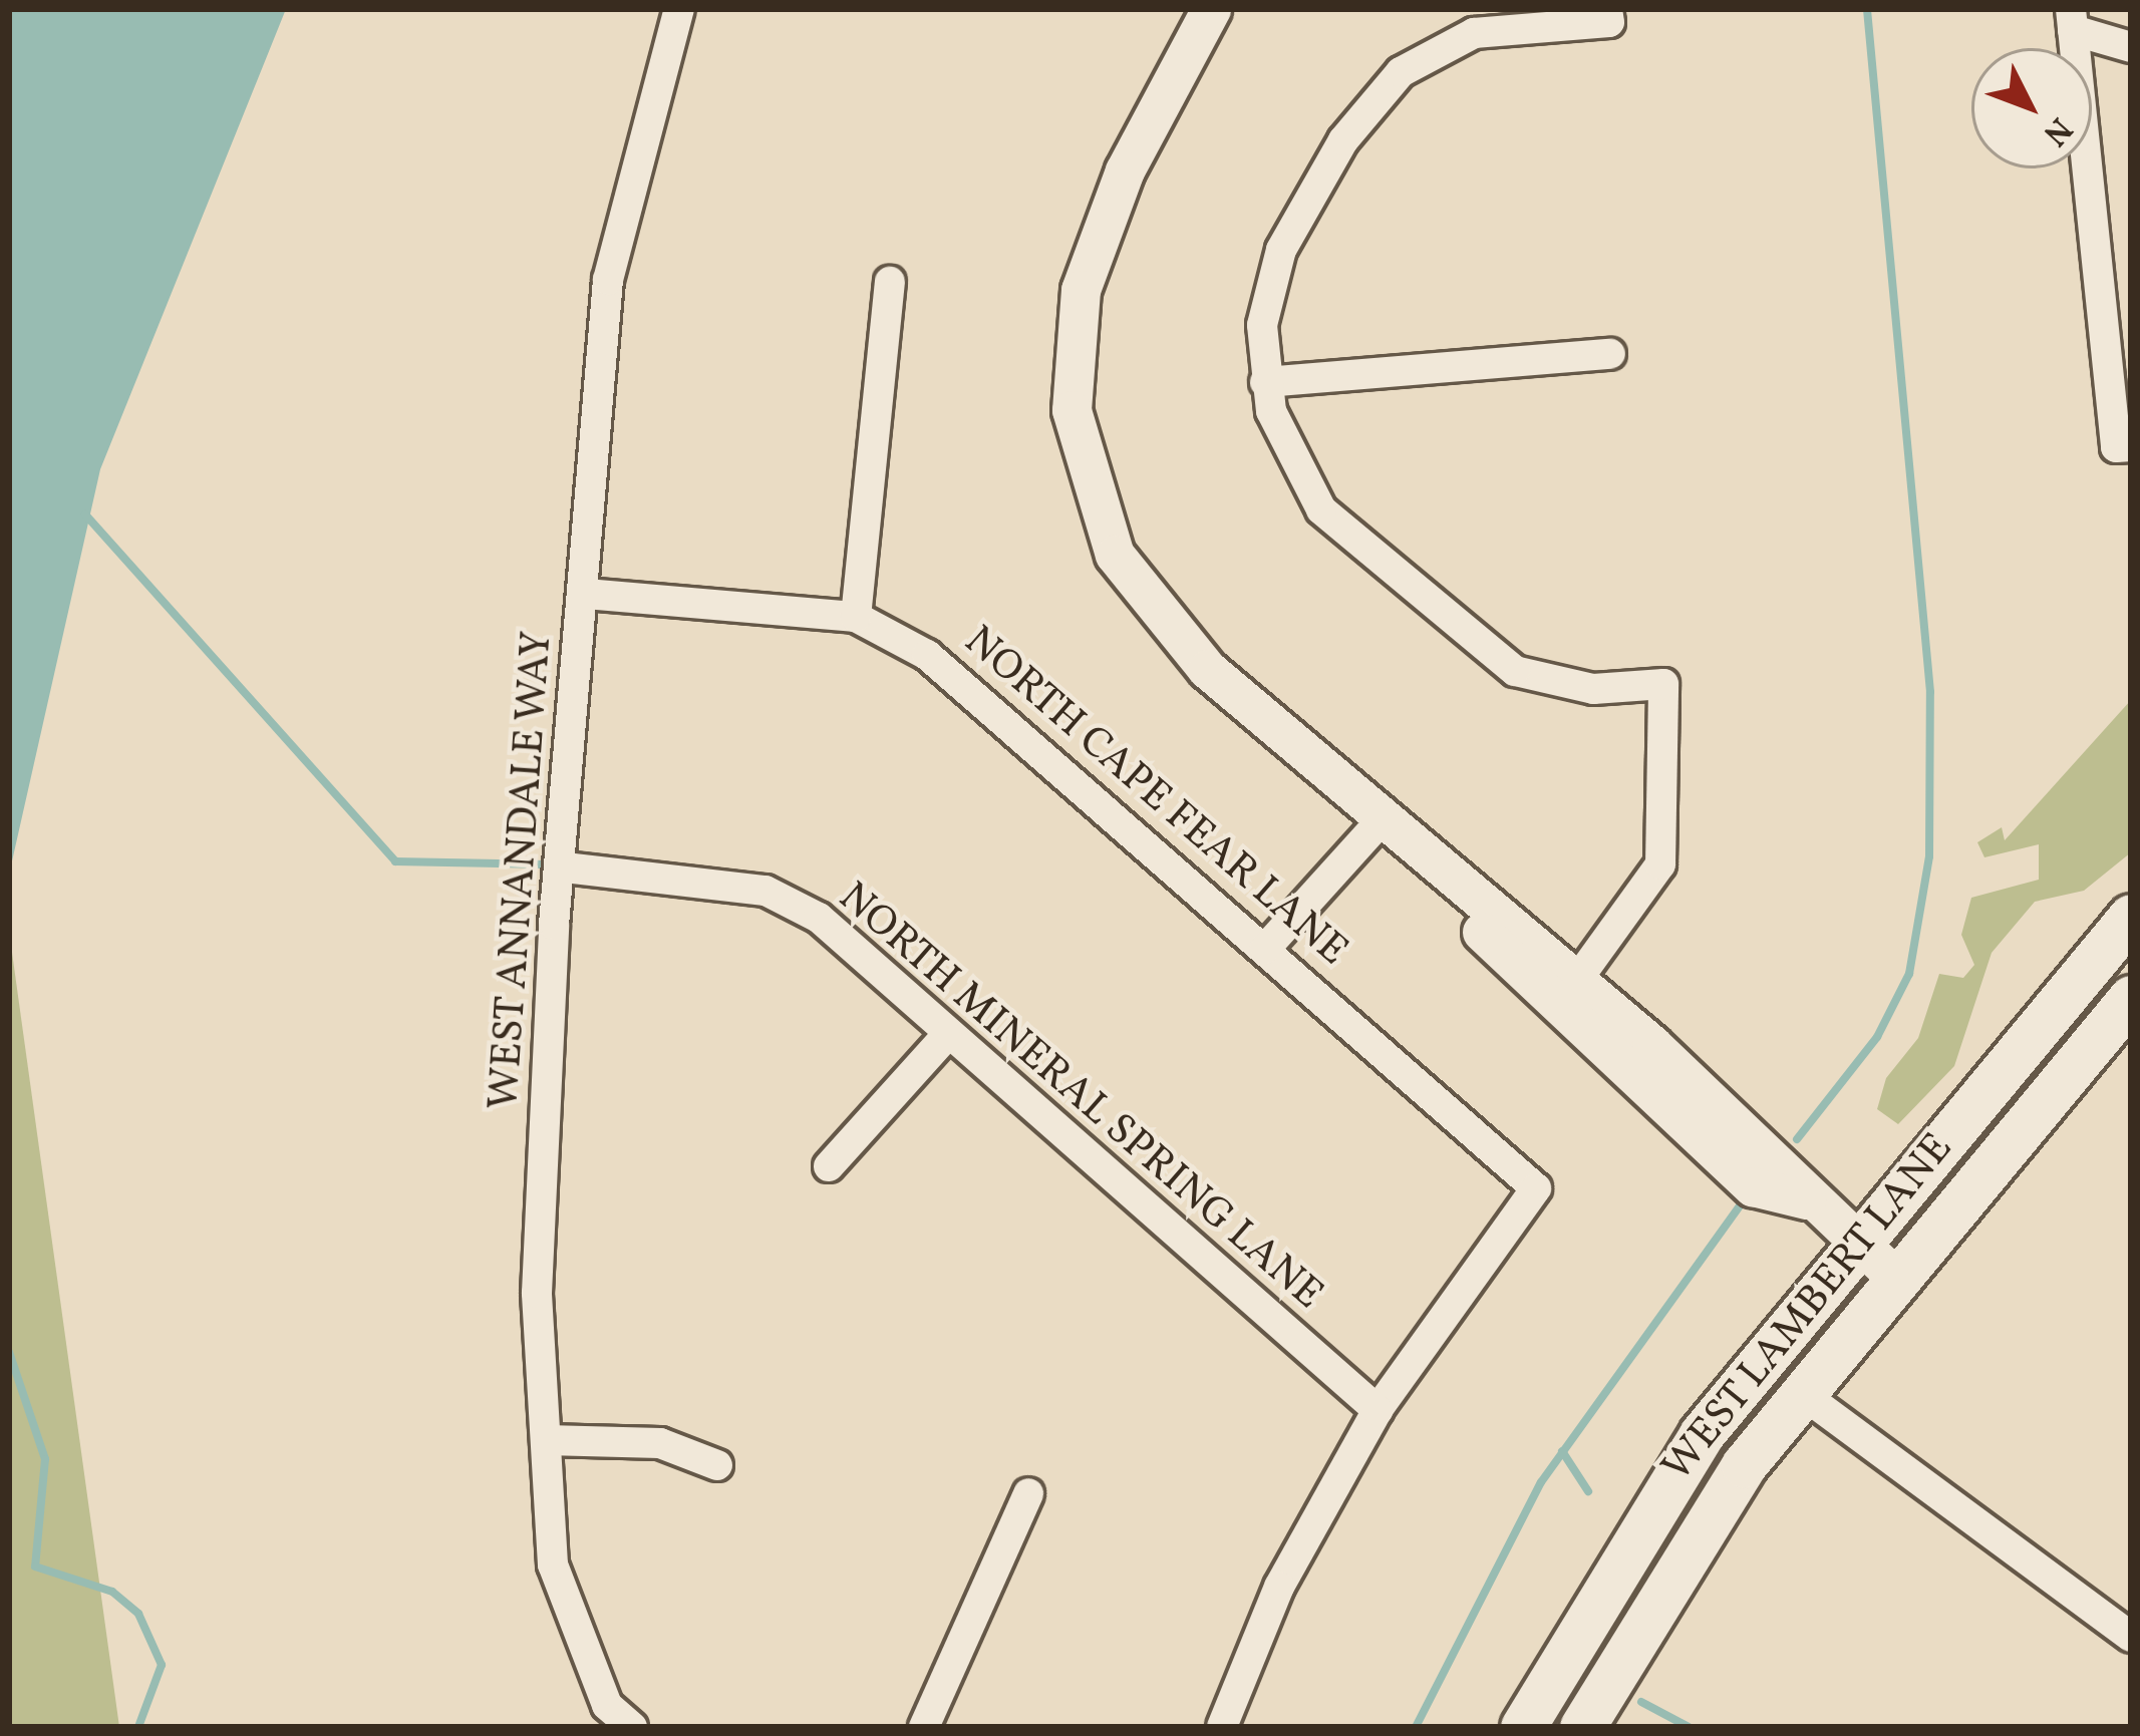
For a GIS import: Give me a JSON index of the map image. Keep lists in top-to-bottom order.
{
  "streets": {
    "main road": ["WEST LAMBERT LANE"],
    "street": ["NORTH CAPE FEAR LANE", "WEST ANNANDALE WAY", "NORTH MINERAL SPRING LANE"]
  },
  "crossings": [
    ["NORTH CAPE FEAR LANE", "WEST ANNANDALE WAY"],
    ["NORTH CAPE FEAR LANE", "NORTH MINERAL SPRING LANE"],
    ["WEST ANNANDALE WAY", "NORTH MINERAL SPRING LANE"]
  ],
  "north": "bottom right"
}
